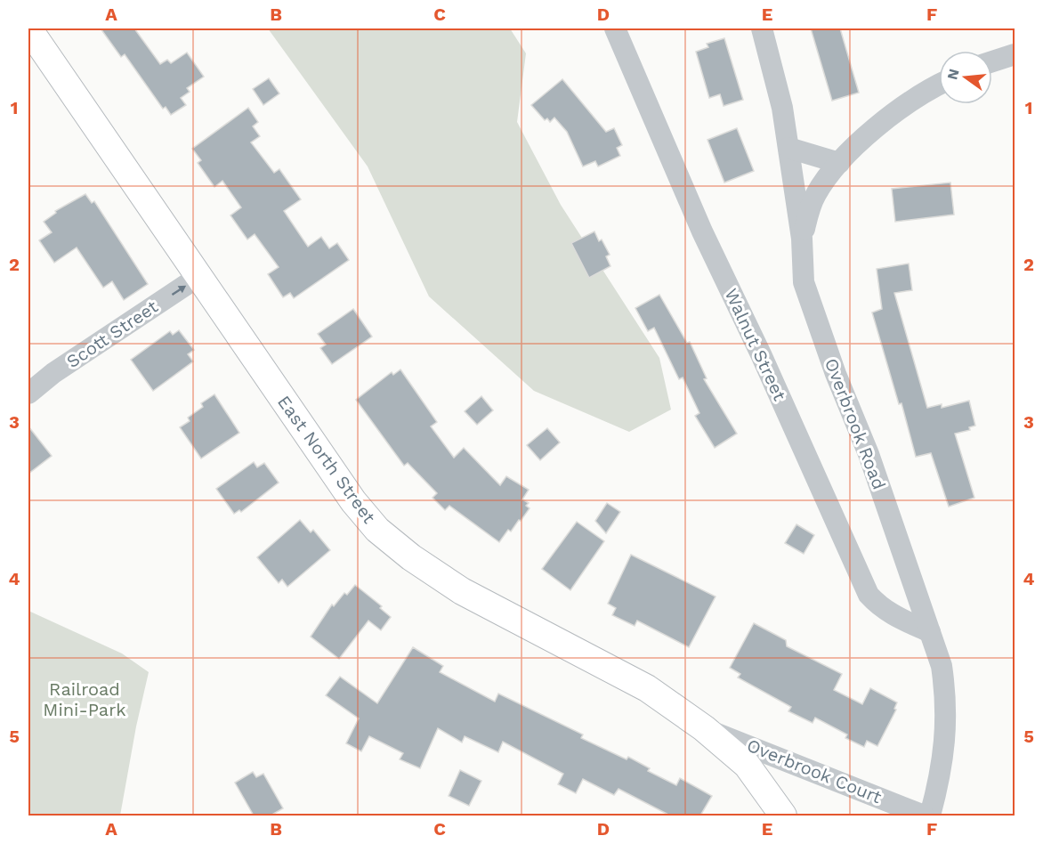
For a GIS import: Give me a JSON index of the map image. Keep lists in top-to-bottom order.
{
  "streets": {
    "main road": ["East North Street"],
    "street": [
      "Scott Street",
      "Walnut Street",
      "Overbrook Road",
      "Overbrook Court"
    ]
  },
  "crossings": [
    ["Scott Street", "East North Street"],
    ["Walnut Street", "Overbrook Road"],
    ["East North Street", "Overbrook Court"]
  ],
  "one_way": ["Scott Street"],
  "parks": ["Railroad Mini-Park"],
  "north": "left",
  "grid": {
    "columns": [
      "A",
      "B",
      "C",
      "D",
      "E",
      "F"
    ],
    "rows": [
      "1",
      "2",
      "3",
      "4",
      "5"
    ]
  }
}
